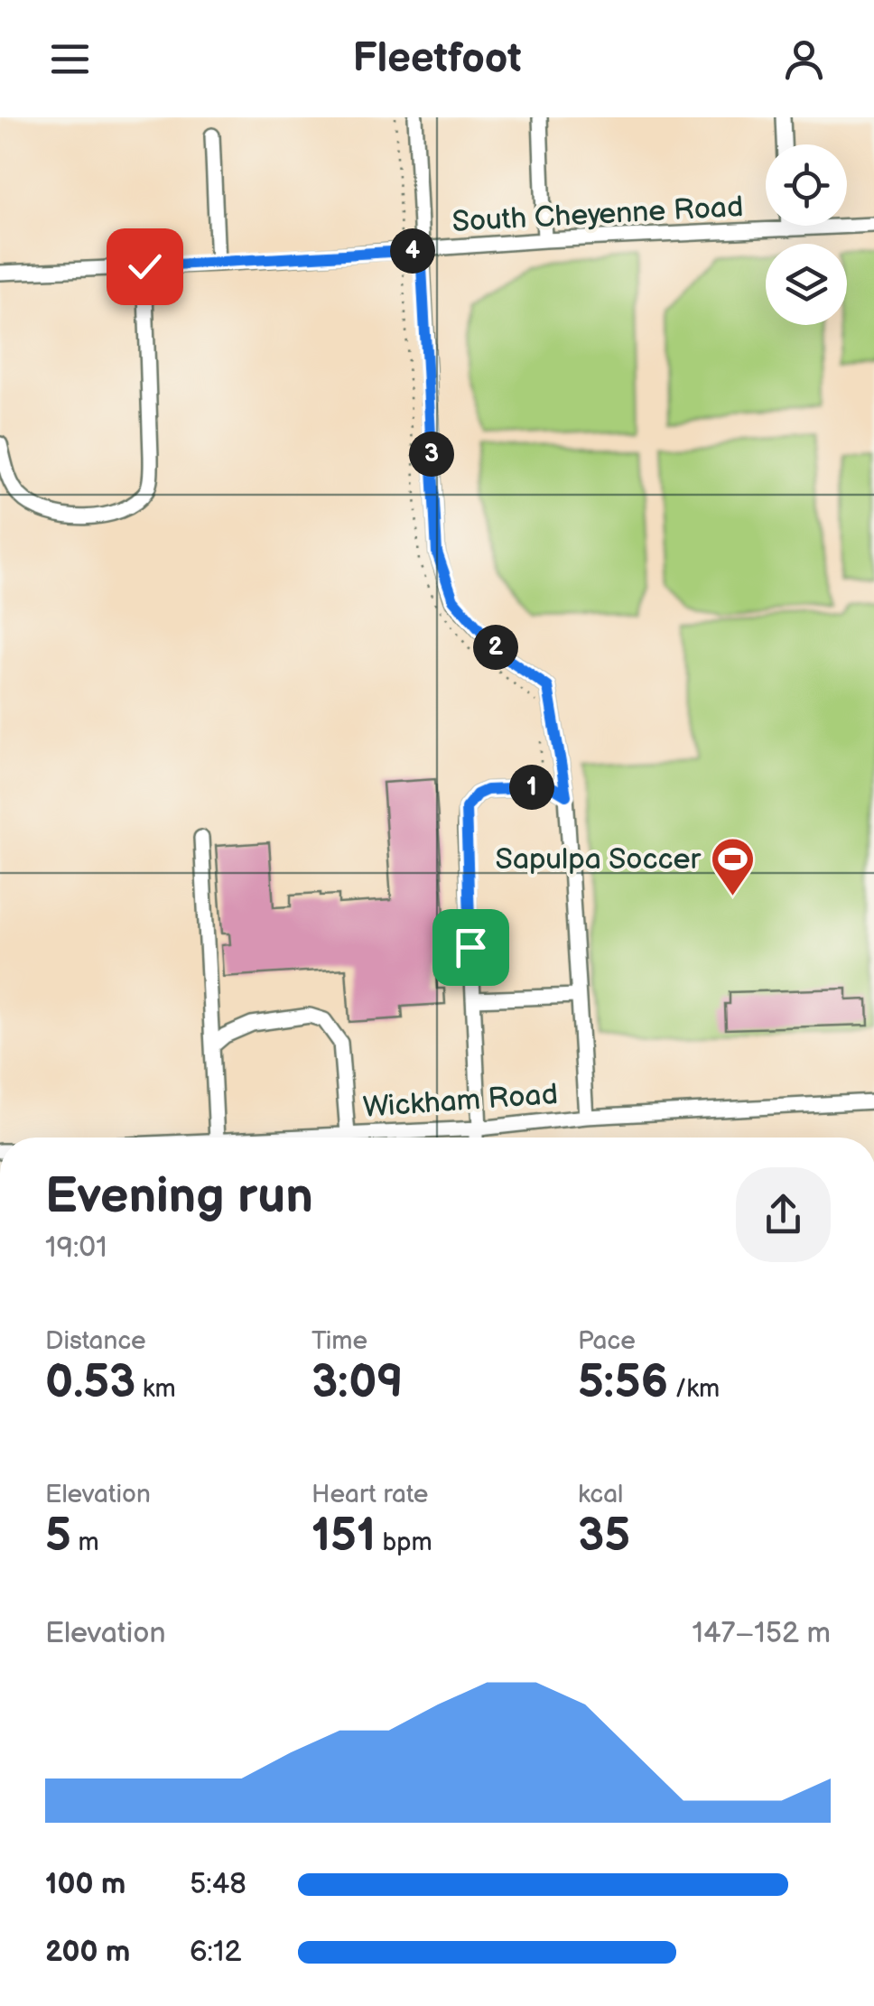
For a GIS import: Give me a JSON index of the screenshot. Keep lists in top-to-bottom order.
{
  "streets": {
    "street": ["South Cheyenne Road", "Wickham Road"]
  },
  "places": {
    "sports": ["Sapulpa Soccer"]
  },
  "page": {
    "header": "Fleetfoot",
    "pins": [
      "4",
      "3",
      "2",
      "1"
    ],
    "heading": ["Evening run", "19:01"],
    "stats": [
      ["Distance", "0.53 km"],
      ["Time", "3:09"],
      ["Pace", "5:56 /km"],
      ["Elevation", "5 m"],
      ["Heart rate", "151 bpm"],
      ["kcal", "35"]
    ],
    "chart": ["Elevation", "147–152 m"],
    "list": [
      {
        "name": "100 m",
        "note": "5:48"
      },
      {
        "name": "200 m",
        "note": "6:12"
      }
    ]
  }
}
